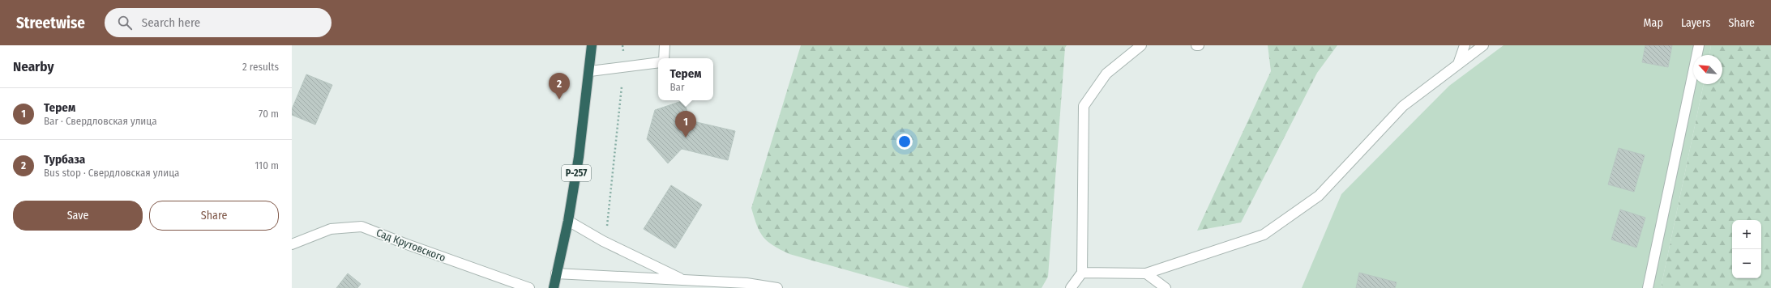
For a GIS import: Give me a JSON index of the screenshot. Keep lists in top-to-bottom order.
{
  "streets": {
    "highway": ["Р-257"],
    "street": ["Сад Крутовского"]
  },
  "north": "top left",
  "page": {
    "header": "Streetwise",
    "search": "Search here",
    "nav": ["Map", "Layers", "Share"],
    "heading": ["Nearby", "2 results"],
    "popup": ["Терем", "Bar"],
    "pins": ["2", "1"],
    "list": [
      {
        "mark": "1",
        "name": "Терем",
        "note": "Bar · Свердловская улица",
        "value": "70 m"
      },
      {
        "mark": "2",
        "name": "Турбаза",
        "note": "Bus stop · Свердловская улица",
        "value": "110 m"
      }
    ],
    "buttons": ["Save", "Share"],
    "map_buttons": ["+", "−"]
  }
}
